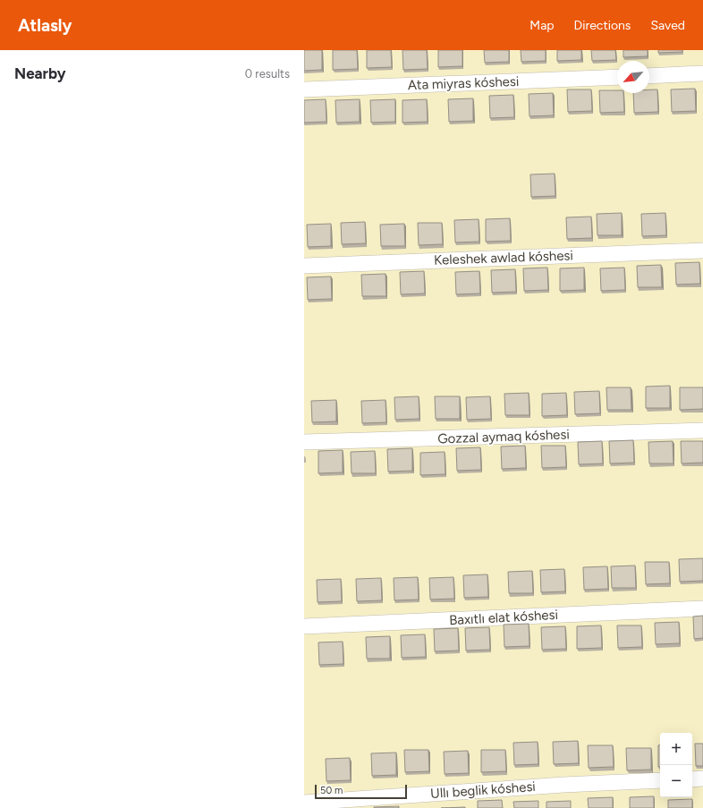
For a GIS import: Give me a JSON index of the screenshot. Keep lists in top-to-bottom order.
{
  "streets": {
    "street": [
      "Ata miyras kóshesi",
      "Keleshek awlad kóshesi",
      "Gozzal aymaq kóshesi",
      "Baxıtlı elat kóshesi",
      "Ullı beglik kóshesi"
    ]
  },
  "scale_bar": "50 m",
  "north": "bottom left",
  "page": {
    "header": "Atlasly",
    "nav": ["Map", "Directions", "Saved"],
    "heading": ["Nearby", "0 results"],
    "map_buttons": ["+", "−"],
    "scale": "50 m"
  }
}
